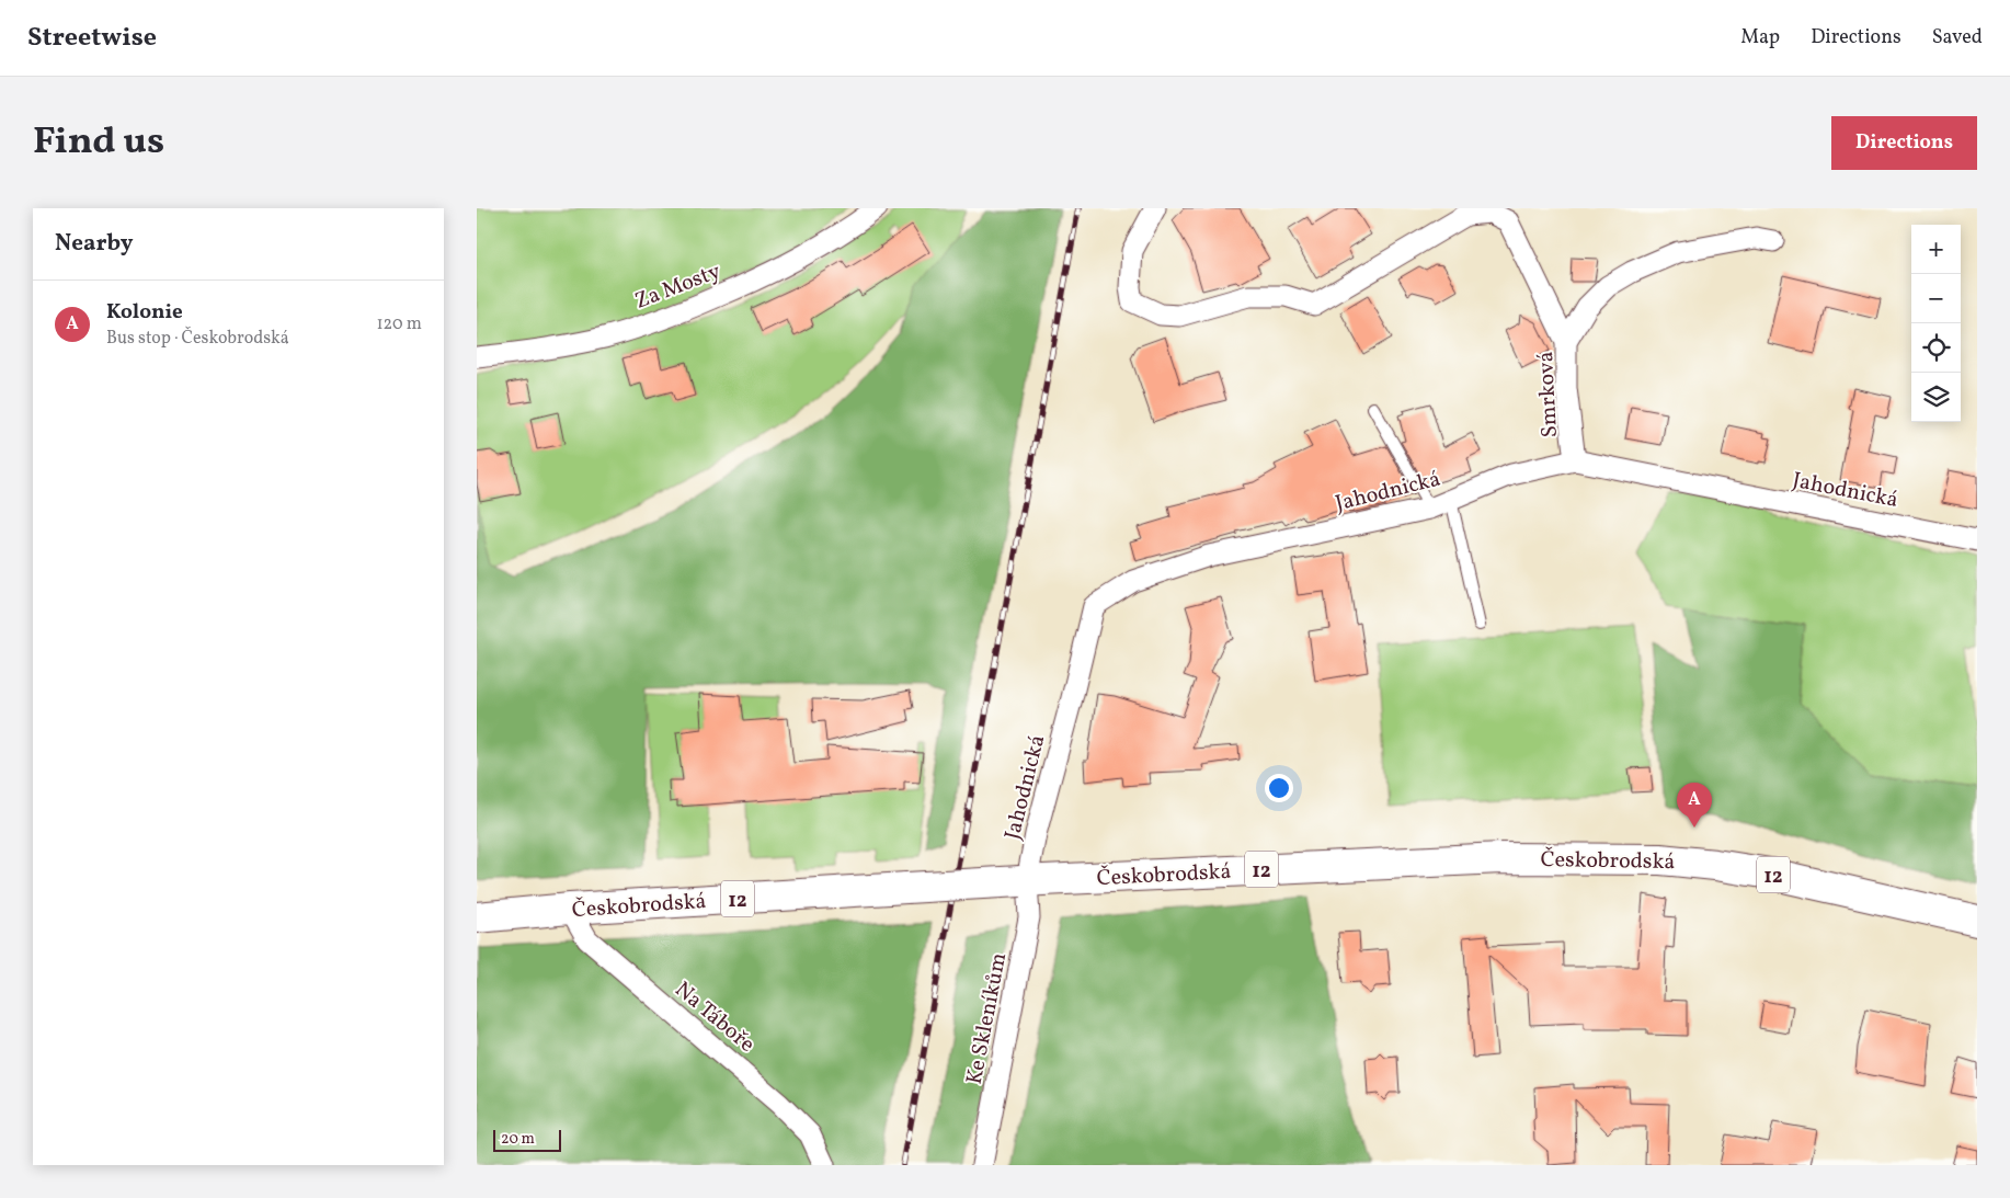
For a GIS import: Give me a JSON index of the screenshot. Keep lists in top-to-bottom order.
{
  "streets": {
    "main road": ["Českobrodská", "12"],
    "street": [
      "Za Mosty",
      "Smrková",
      "Jahodnická",
      "Na Táboře",
      "Ke Skleníkům"
    ]
  },
  "crossings": [
    ["Smrková", "Jahodnická"],
    ["Jahodnická", "Českobrodská"],
    ["Jahodnická", "Ke Skleníkům"],
    ["Českobrodská", "Na Táboře"],
    ["Českobrodská", "Ke Skleníkům"]
  ],
  "scale_bar": "20 m",
  "page": {
    "header": "Streetwise",
    "nav": ["Map", "Directions", "Saved"],
    "title": "Find us",
    "buttons": "Directions",
    "heading": "Nearby",
    "map_buttons": ["+", "−"],
    "list": [
      {
        "mark": "A",
        "name": "Kolonie",
        "note": "Bus stop · Českobrodská",
        "value": "120 m"
      }
    ],
    "pins": "A",
    "scale": "20 m"
  }
}
